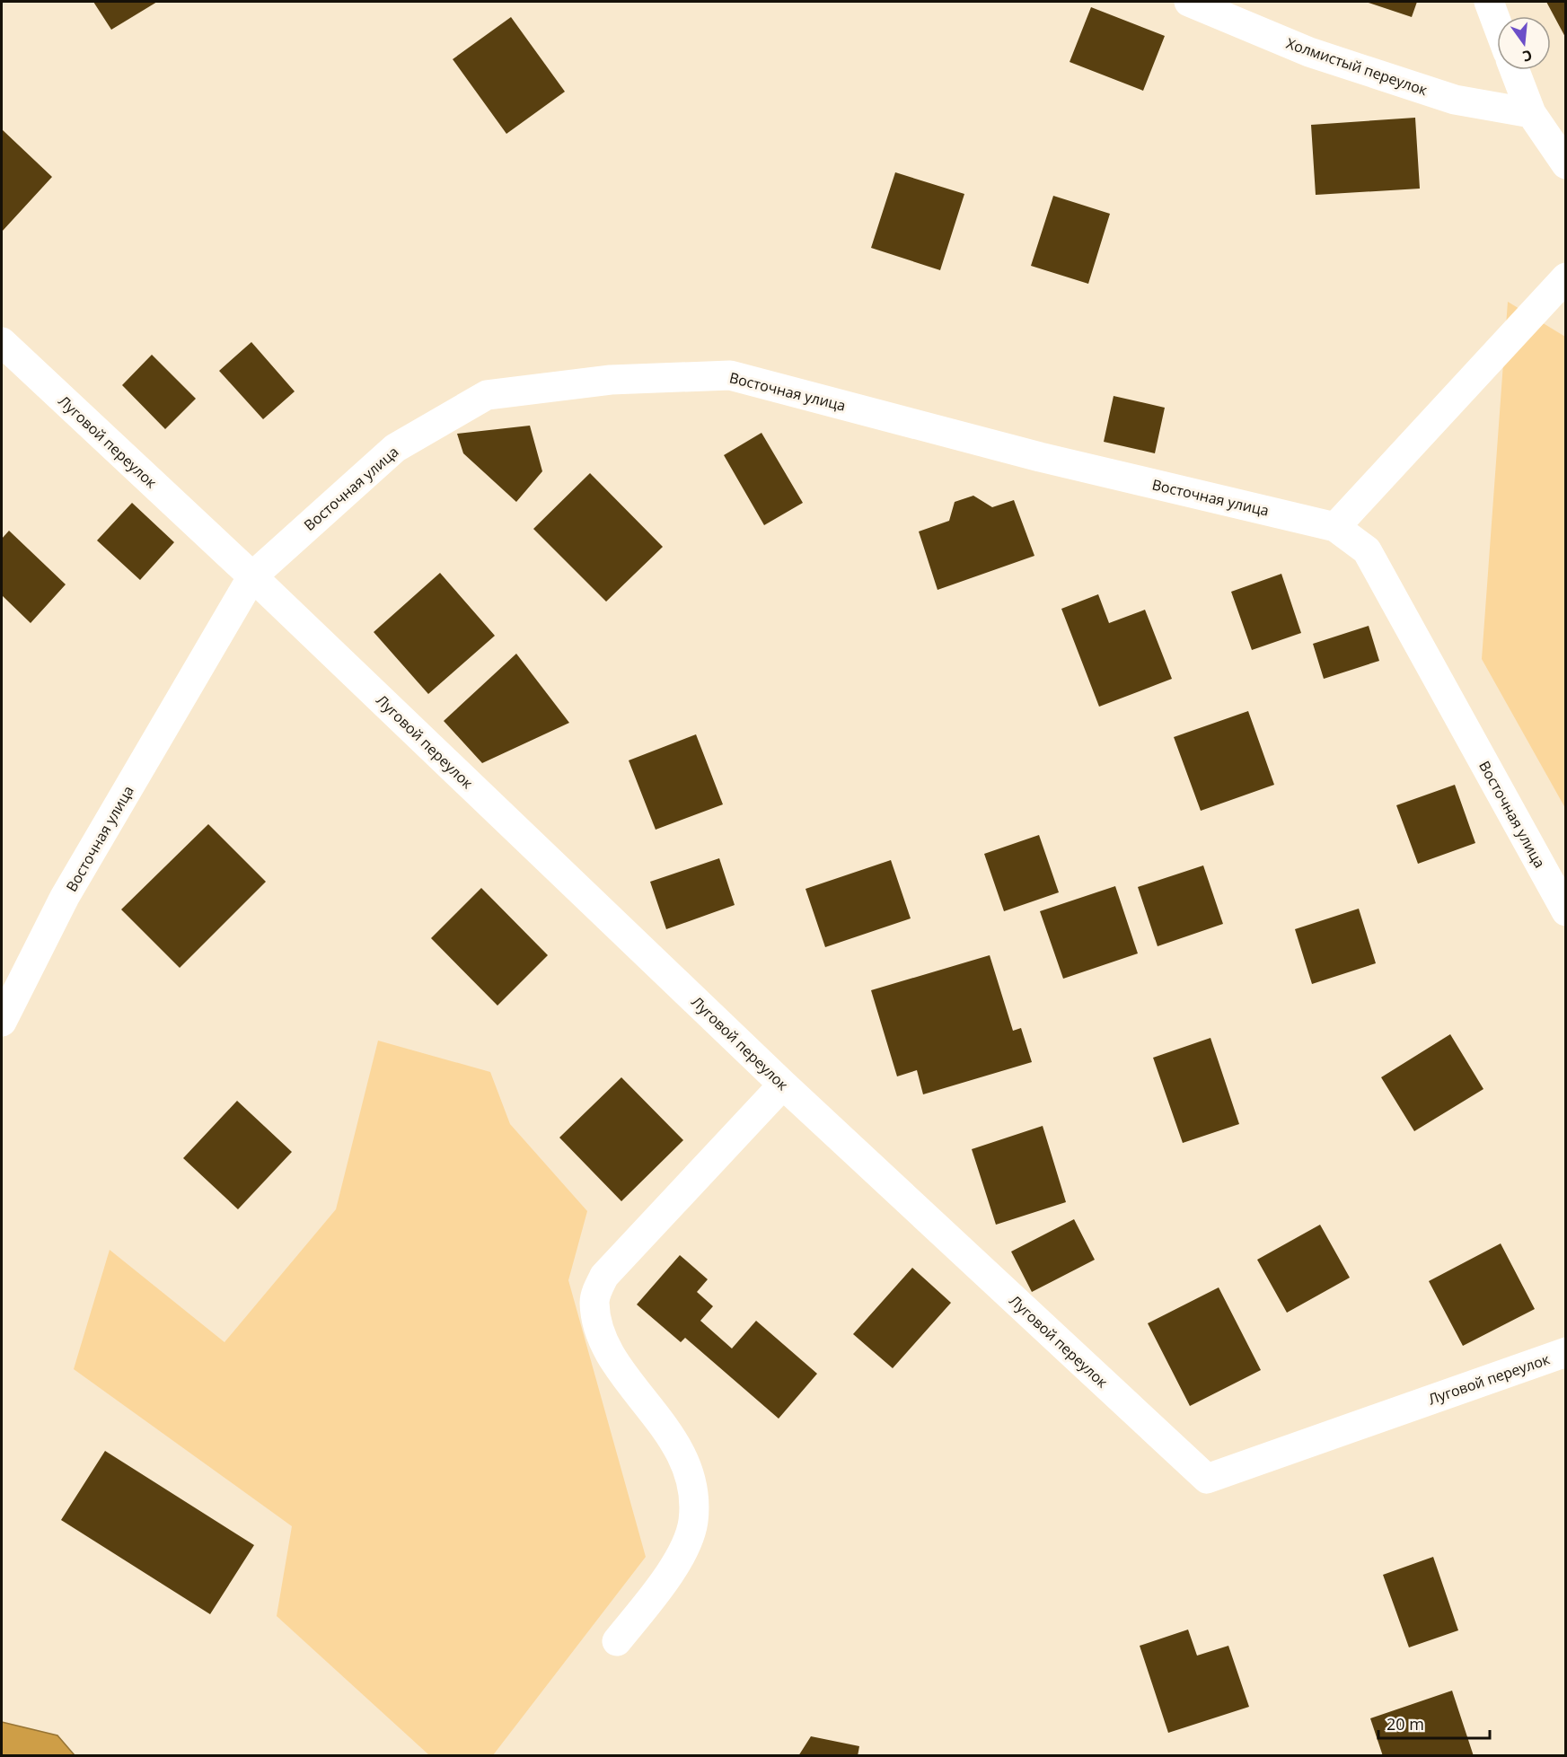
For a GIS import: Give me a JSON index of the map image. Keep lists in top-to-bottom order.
{
  "streets": {
    "street": ["Холмистый переулок", "Восточная улица", "Луговой переулок"]
  },
  "crossings": [
    ["Восточная улица", "Луговой переулок"]
  ],
  "scale_bar": "20 m",
  "north": "bottom"
}
